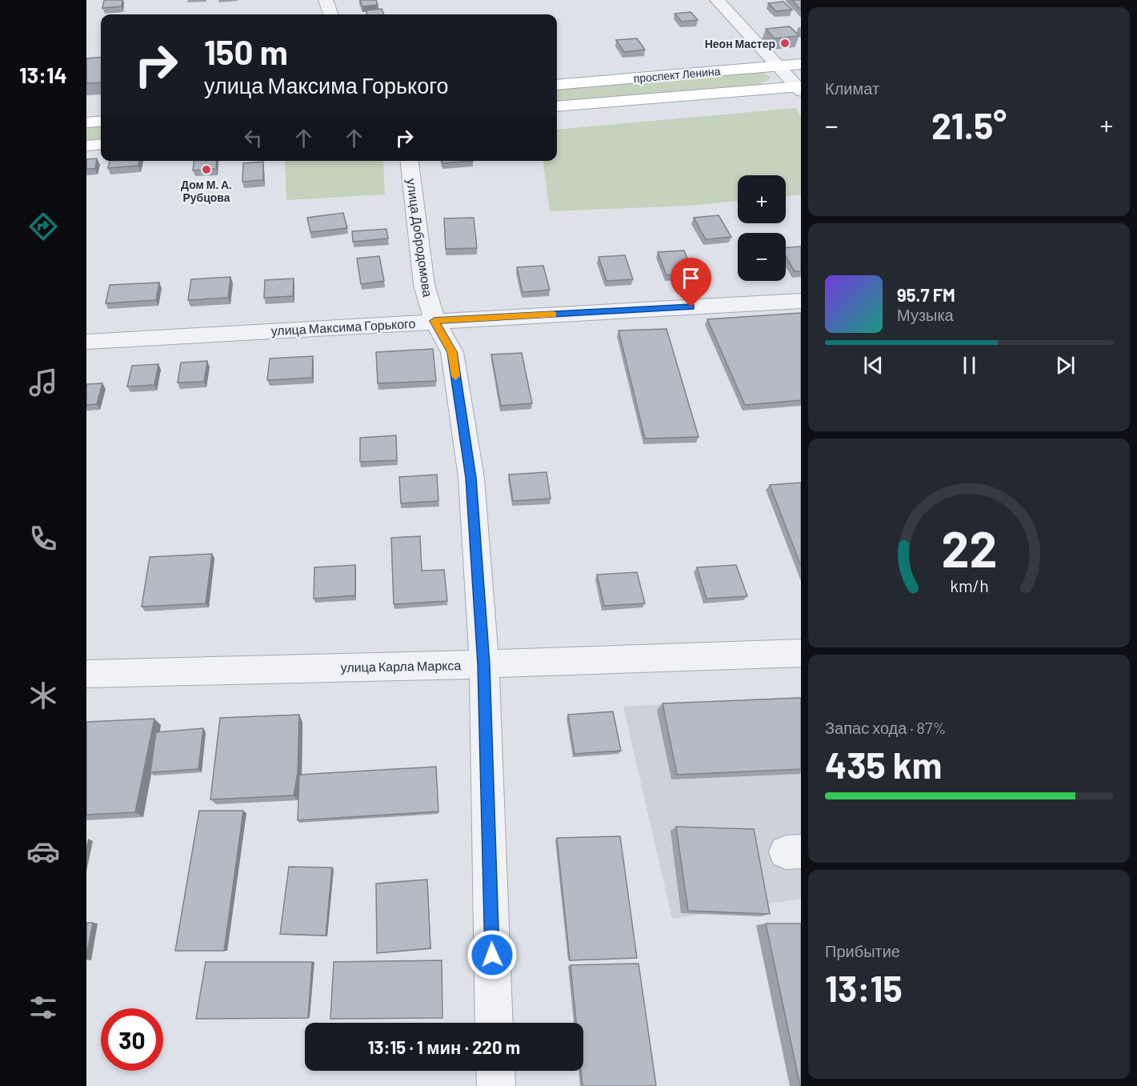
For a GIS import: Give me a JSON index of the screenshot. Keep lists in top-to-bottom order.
{
  "streets": {
    "main road": ["проспект Ленина"],
    "street": ["улица Добродомова", "улица Максима Горького", "улица Карла Маркса"]
  },
  "crossings": [
    ["улица Добродомова", "улица Максима Горького"],
    ["улица Добродомова", "улица Карла Маркса"]
  ],
  "places": ["Неон Мастер", "Дом М. А. Рубцова"],
  "page": {
    "tabs": "13:14",
    "tile": [
      "Климат",
      ["Запас хода · 87%", "435 km"],
      ["Прибытие", "13:15"]
    ],
    "turn": ["150 m", "улица Максима Горького"],
    "heat": ["−", "21.5°", "+"],
    "map_buttons": ["+", "−"],
    "song": ["95.7 FM", "Музыка"],
    "limit": "30",
    "trip": "13:15 · 1 мин · 220 m",
    "gauge": ["22", "km/h"]
  }
}
